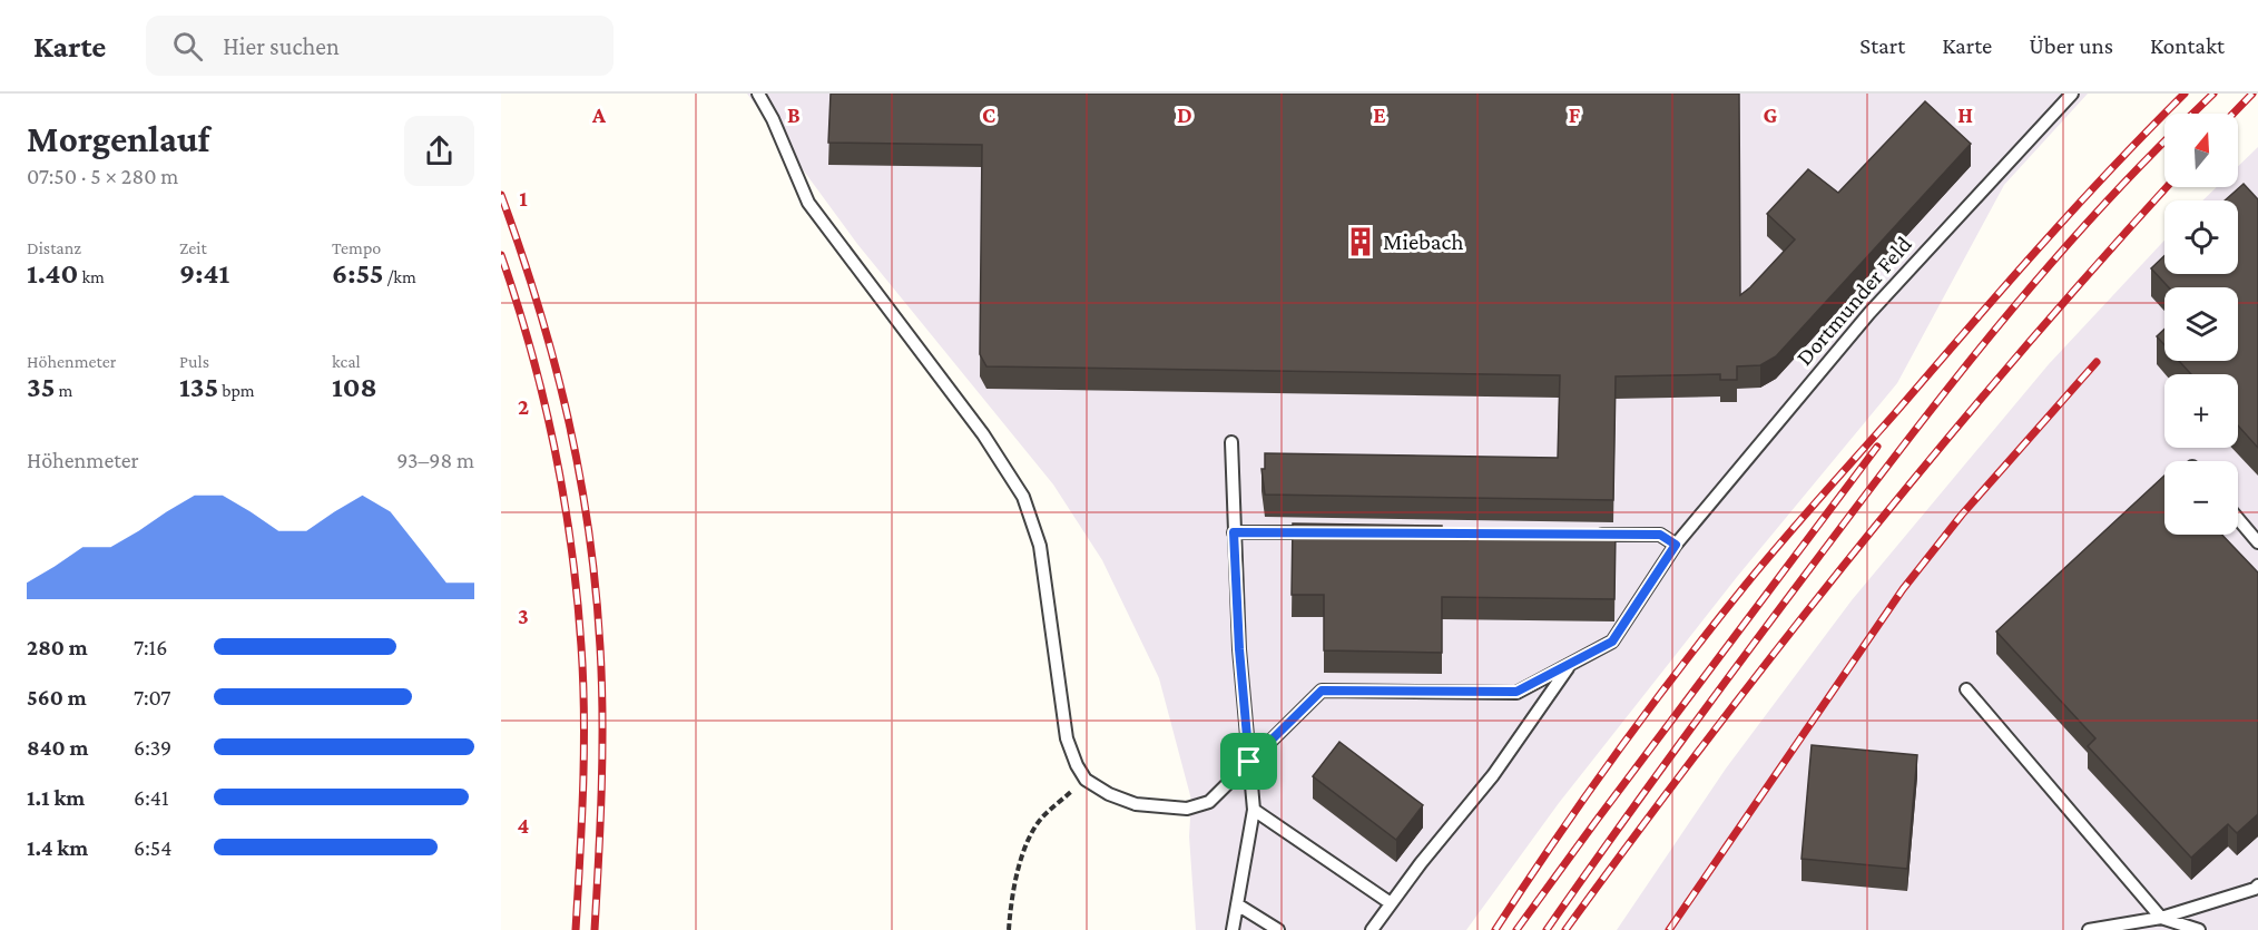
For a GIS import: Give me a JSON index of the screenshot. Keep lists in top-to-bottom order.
{
  "streets": {
    "lane": ["Dortmunder Feld"]
  },
  "places": {
    "building": ["Miebach"]
  },
  "north": "top",
  "page": {
    "header": "Karte",
    "search": "Hier suchen",
    "nav": [
      "Start",
      "Karte",
      "Über uns",
      "Kontakt"
    ],
    "heading": ["Morgenlauf", "07:50 · 5 × 280 m"],
    "map_buttons": ["+", "−"],
    "stats": [
      ["Distanz", "1.40 km"],
      ["Zeit", "9:41"],
      ["Tempo", "6:55 /km"],
      ["Höhenmeter", "35 m"],
      ["Puls", "135 bpm"],
      ["kcal", "108"]
    ],
    "chart": ["Höhenmeter", "93–98 m"],
    "list": [
      {
        "name": "280 m",
        "note": "7:16"
      },
      {
        "name": "560 m",
        "note": "7:07"
      },
      {
        "name": "840 m",
        "note": "6:39"
      },
      {
        "name": "1.1 km",
        "note": "6:41"
      },
      {
        "name": "1.4 km",
        "note": "6:54"
      }
    ]
  },
  "grid": {
    "columns": [
      "A",
      "B",
      "C",
      "D",
      "E",
      "F",
      "G",
      "H"
    ],
    "rows": [
      "1",
      "2",
      "3",
      "4"
    ]
  }
}
